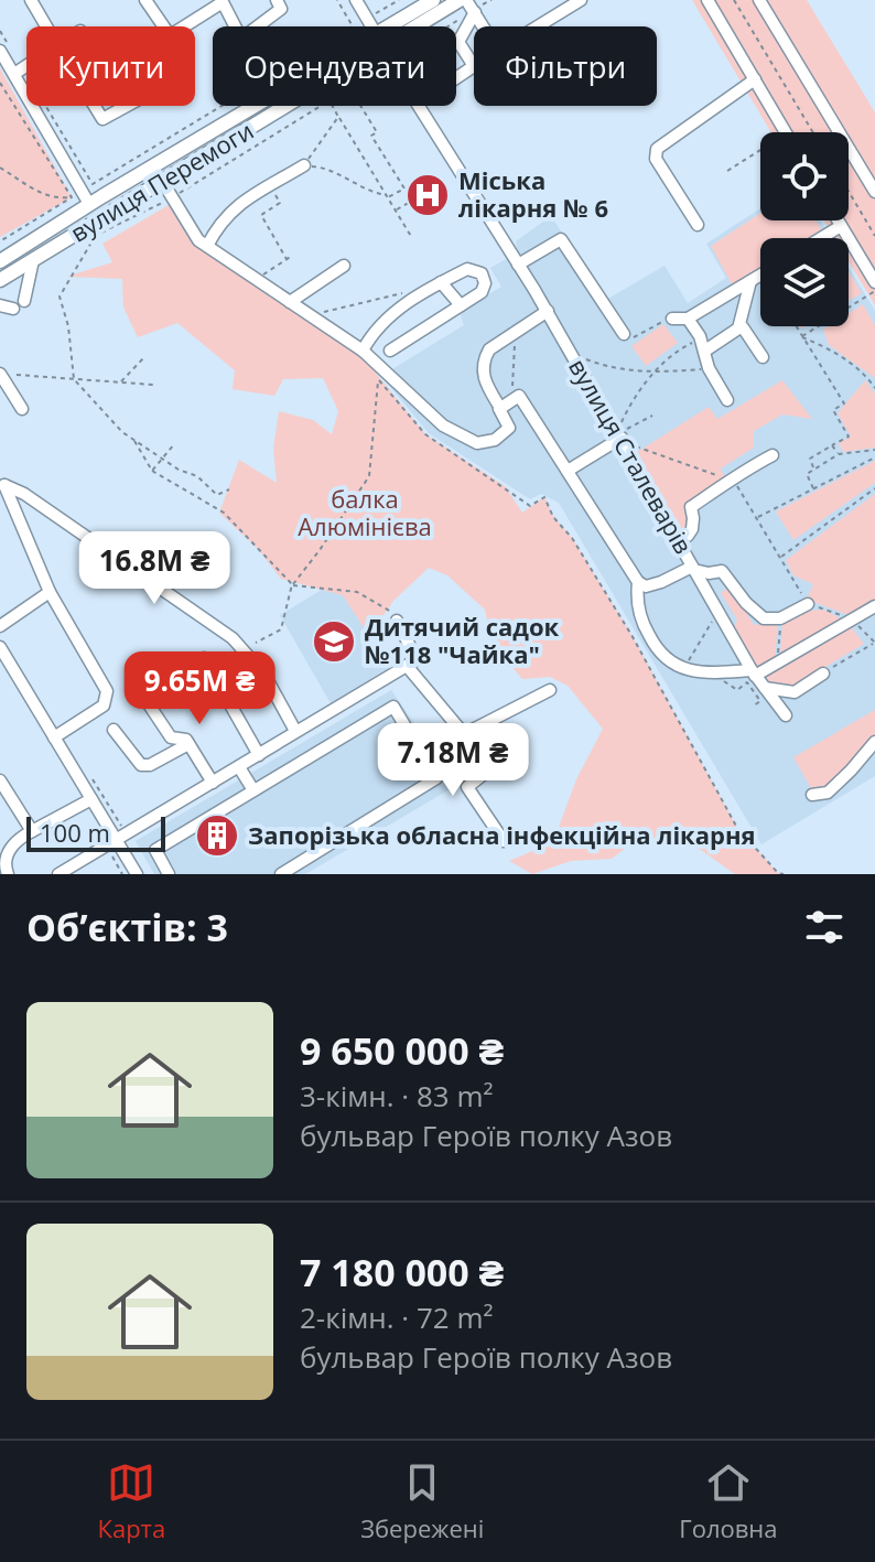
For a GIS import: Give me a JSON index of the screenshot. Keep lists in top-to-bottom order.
{
  "streets": {
    "main road": ["вулиця Перемоги"],
    "street": ["вулиця Сталеварів"]
  },
  "parks": ["балка Алюмінієва"],
  "places": {
    "hospital": ["Мiська лiкарня № 6"],
    "school or university": ["Дитячий садок №118 \"Чайка\""],
    "building": ["Запорізька обласна інфекційна лікарня"]
  },
  "scale_bar": "100 m",
  "page": {
    "chip": ["Купити", "Орендувати", "Фільтри"],
    "price": ["16.8M ₴", "9.65M ₴", "7.18M ₴"],
    "scale": "100 m",
    "heading": "Об’єктів: 3",
    "list": [
      {
        "name": "9 650 000 ₴",
        "note": "3-кімн. · 83 m² · бульвар Героїв полку Азов"
      },
      {
        "name": "7 180 000 ₴",
        "note": "2-кімн. · 72 m² · бульвар Героїв полку Азов"
      }
    ],
    "tabs": ["Карта", "Збережені", "Головна"]
  }
}
